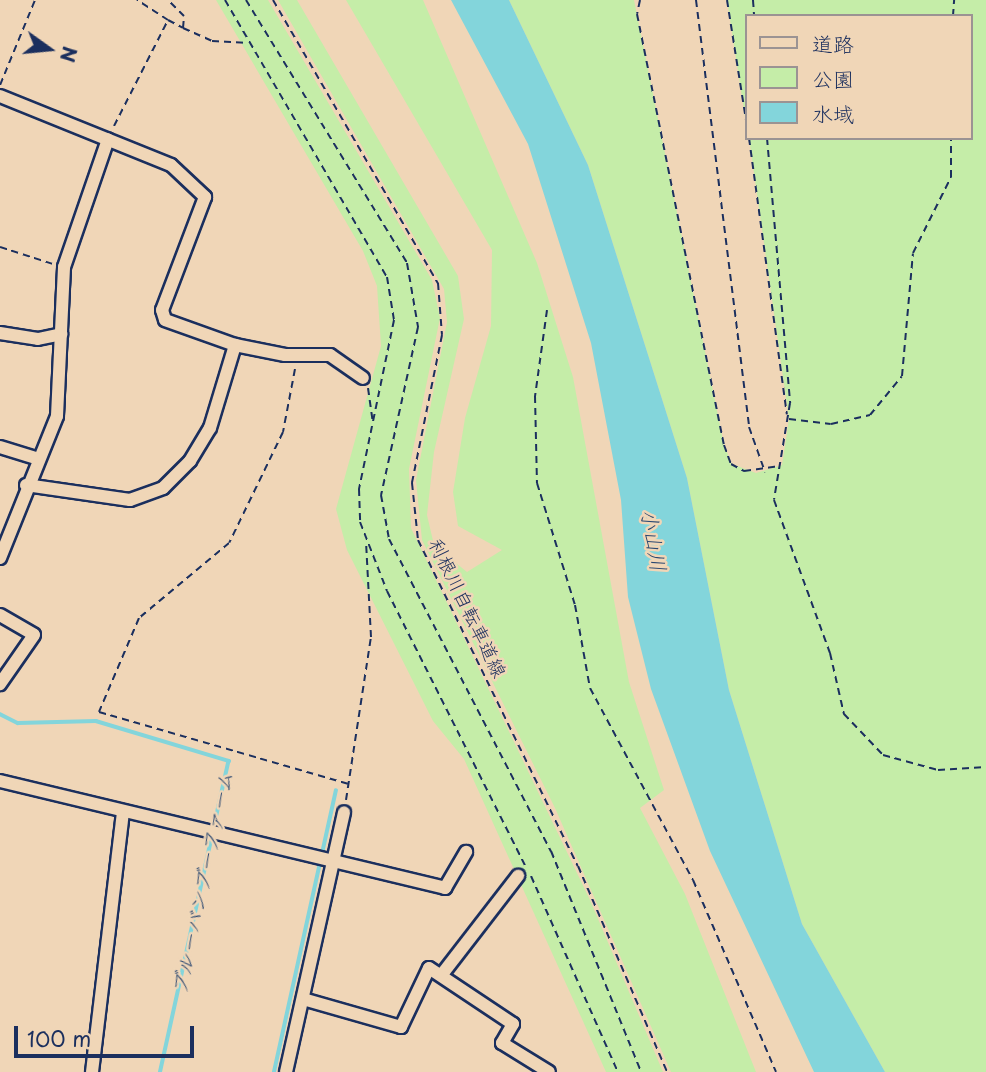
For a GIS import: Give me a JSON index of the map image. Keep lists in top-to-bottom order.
{
  "streets": {
    "path": ["利根川自転車道線"]
  },
  "water": ["小山川", "ブルーバンブーファーム"],
  "legend": ["道路", "公園", "水域"],
  "scale_bar": "100 m",
  "north": "right"
}
